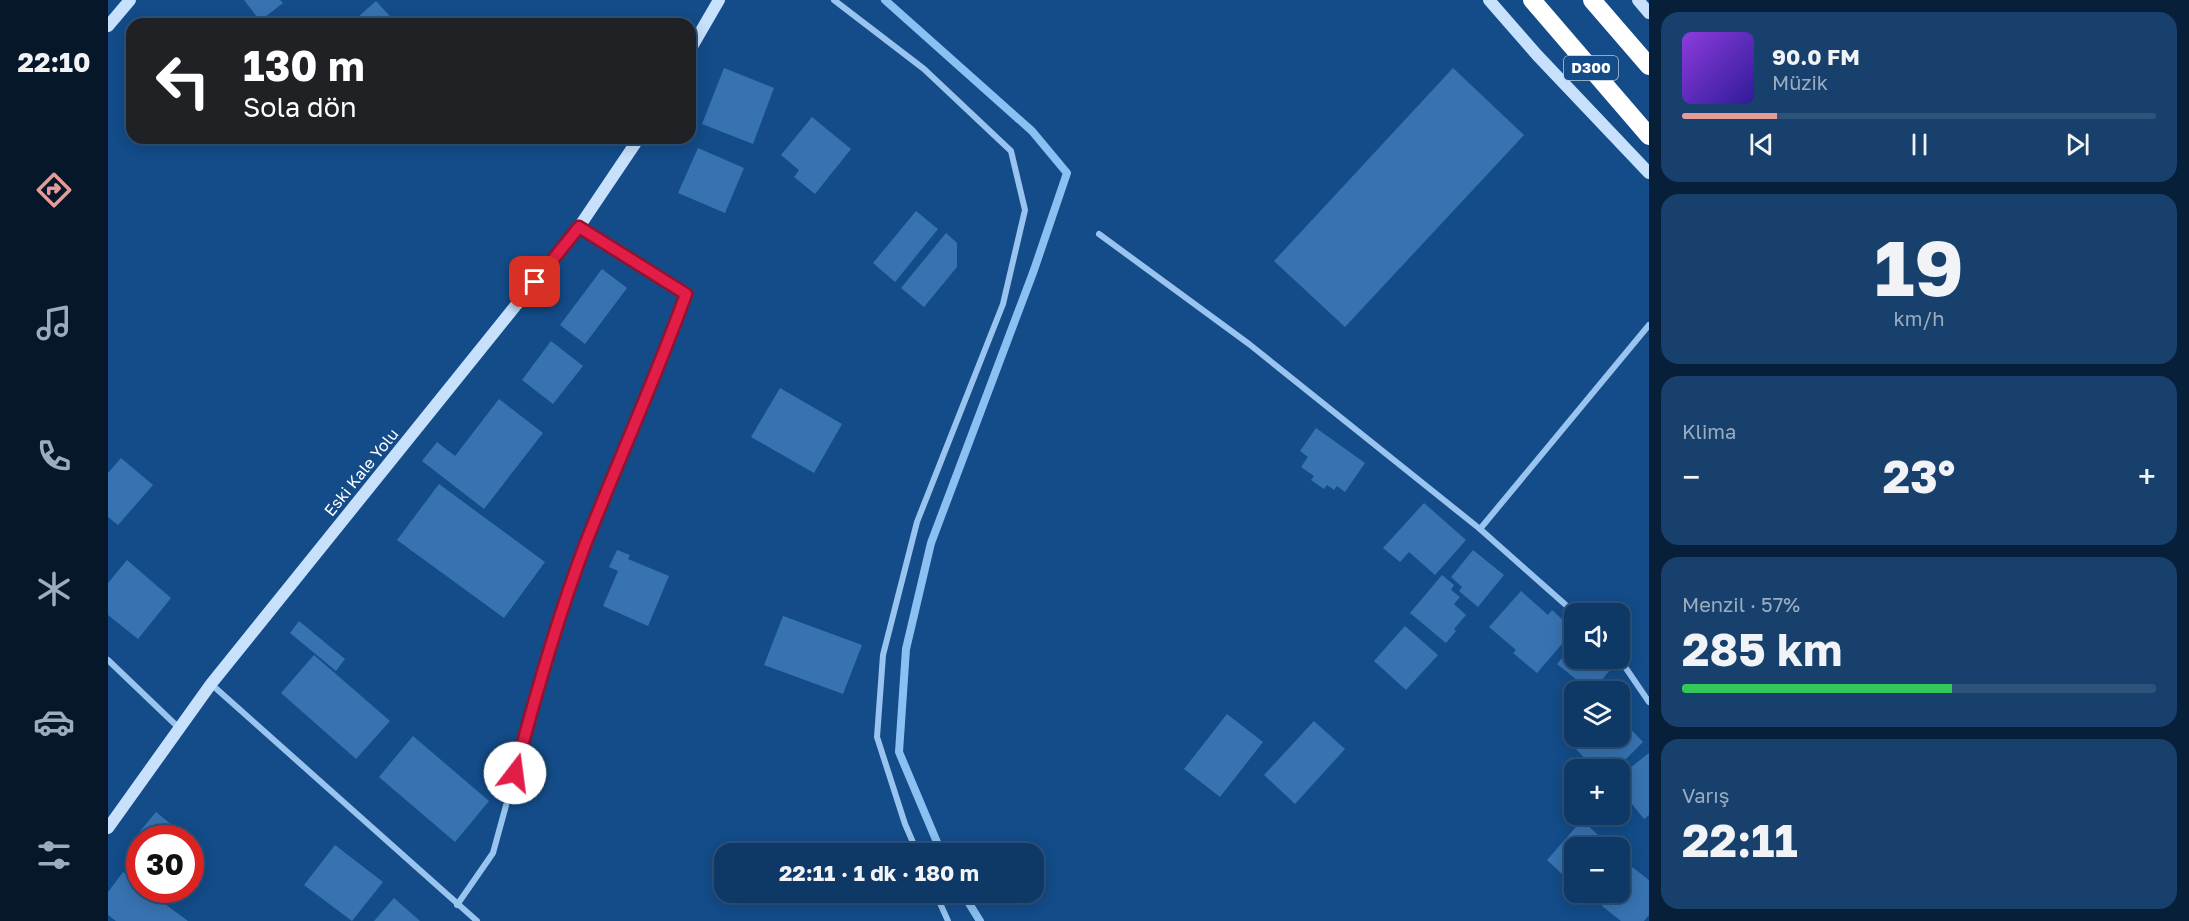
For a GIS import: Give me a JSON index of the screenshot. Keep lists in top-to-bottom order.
{
  "streets": {
    "highway": ["D300"],
    "street": ["Eski Kale Yolu"]
  },
  "page": {
    "tabs": "22:10",
    "turn": ["130 m", "Sola dön"],
    "song": ["90.0 FM", "Müzik"],
    "tile": [
      ["19", "km/h"],
      "Klima",
      ["Menzil · 57%", "285 km"],
      ["Varış", "22:11"]
    ],
    "heat": ["−", "23°", "+"],
    "map_buttons": ["+", "−"],
    "limit": "30",
    "trip": "22:11 · 1 dk · 180 m"
  }
}
